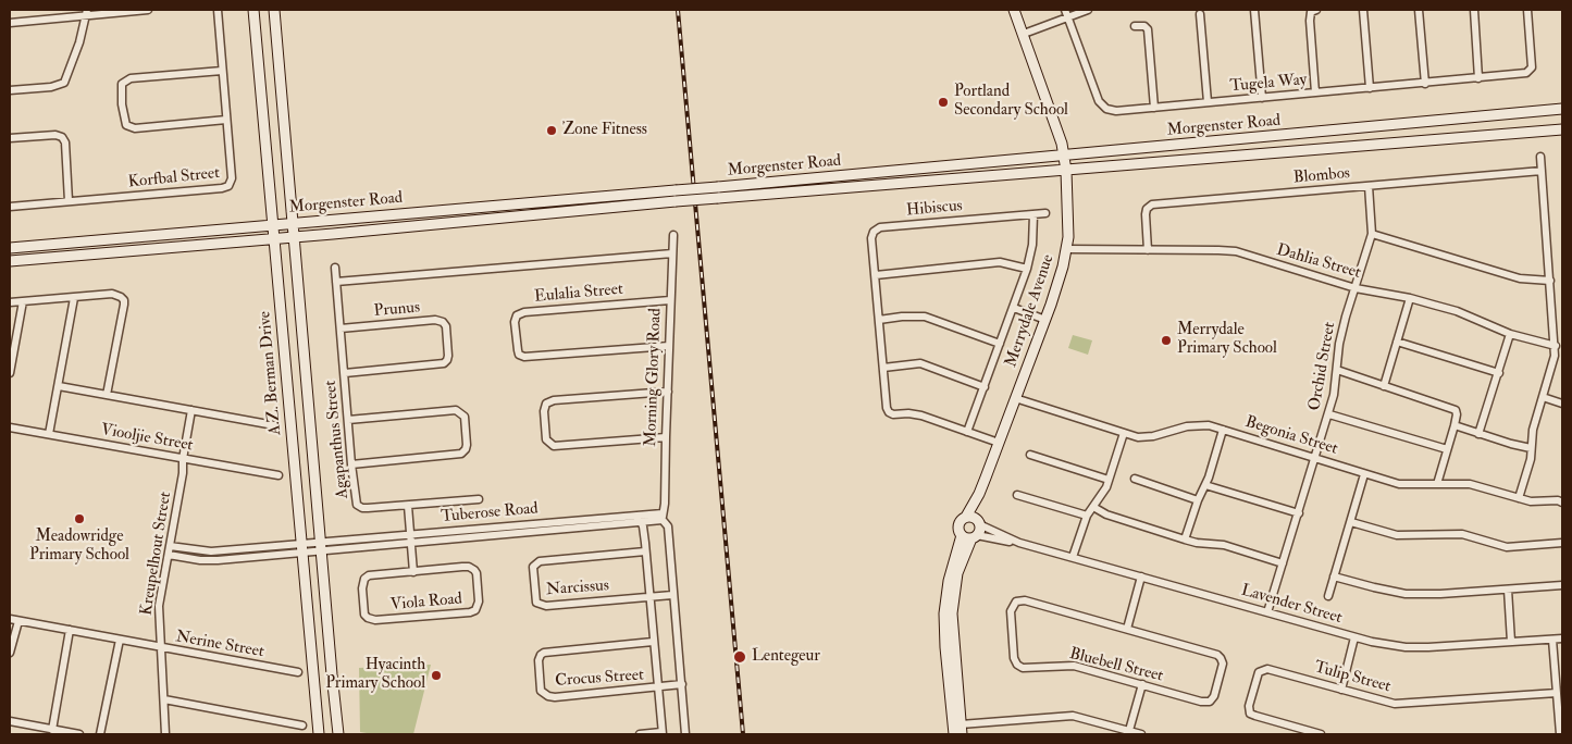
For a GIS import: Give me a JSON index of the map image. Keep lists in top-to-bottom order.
{
  "streets": {
    "main road": ["Morgenster Road", "Merrydale Avenue", "A.Z. Berman Drive"],
    "street": [
      "Tugela Way",
      "Blombos",
      "Korfbal Street",
      "Hibiscus",
      "Dahlia Street",
      "Eulalia Street",
      "Prunus",
      "Orchid Street",
      "Morning Glory Road",
      "Begonia Street",
      "Viooljie Street",
      "Agapanthus Street",
      "Tuberose Road",
      "Kreupelhout Street",
      "Narcissus",
      "Viola Road",
      "Lavender Street",
      "Nerine Street",
      "Bluebell Street",
      "Tulip Street",
      "Crocus Street"
    ]
  },
  "crossings": [
    ["Morgenster Road", "Merrydale Avenue"],
    ["Morgenster Road", "A.Z. Berman Drive"],
    ["Blombos", "Dahlia Street"],
    ["Blombos", "Orchid Street"],
    ["Hibiscus", "Merrydale Avenue"],
    ["Dahlia Street", "Merrydale Avenue"],
    ["Dahlia Street", "Orchid Street"],
    ["Eulalia Street", "Morning Glory Road"],
    ["Prunus", "Agapanthus Street"],
    ["Merrydale Avenue", "Begonia Street"],
    ["Merrydale Avenue", "Lavender Street"],
    ["Orchid Street", "Begonia Street"],
    ["Orchid Street", "Lavender Street"],
    ["Morning Glory Road", "Tuberose Road"],
    ["Viooljie Street", "Kreupelhout Street"],
    ["Agapanthus Street", "Viola Road"],
    ["Tuberose Road", "Viola Road"],
    ["Kreupelhout Street", "Nerine Street"]
  ],
  "places": [
    "Portland Secondary School",
    "Zone Fitness",
    "Merrydale Primary School",
    "Meadowridge Primary School",
    "Lentegeur",
    "Hyacinth Primary School"
  ]
}
